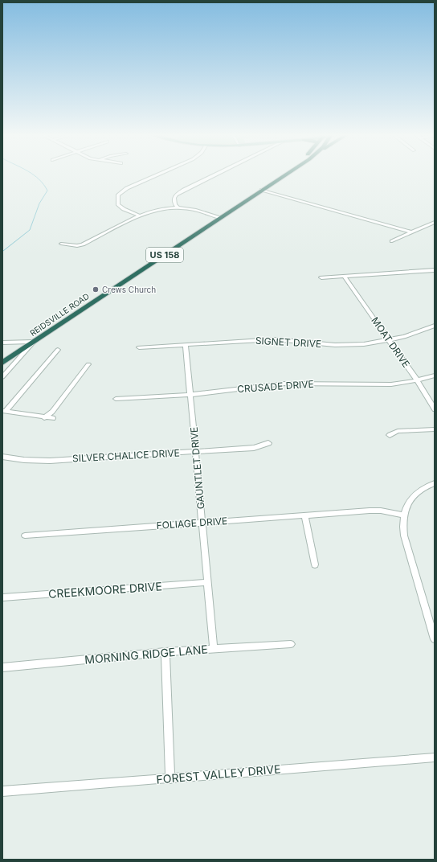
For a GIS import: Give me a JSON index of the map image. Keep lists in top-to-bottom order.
{
  "streets": {
    "highway": ["US 158", "REIDSVILLE ROAD"],
    "street": [
      "SIGNET DRIVE",
      "MOAT DRIVE",
      "CRUSADE DRIVE",
      "SILVER CHALICE DRIVE",
      "GAUNTLET DRIVE",
      "FOLIAGE DRIVE",
      "CREEKMOORE DRIVE",
      "MORNING RIDGE LANE",
      "FOREST VALLEY DRIVE"
    ]
  },
  "crossings": [
    ["SIGNET DRIVE", "MOAT DRIVE"],
    ["SIGNET DRIVE", "GAUNTLET DRIVE"],
    ["MOAT DRIVE", "CRUSADE DRIVE"],
    ["CRUSADE DRIVE", "GAUNTLET DRIVE"],
    ["SILVER CHALICE DRIVE", "GAUNTLET DRIVE"],
    ["GAUNTLET DRIVE", "FOLIAGE DRIVE"],
    ["GAUNTLET DRIVE", "CREEKMOORE DRIVE"],
    ["GAUNTLET DRIVE", "MORNING RIDGE LANE"]
  ],
  "places": ["Crews Church"]
}
